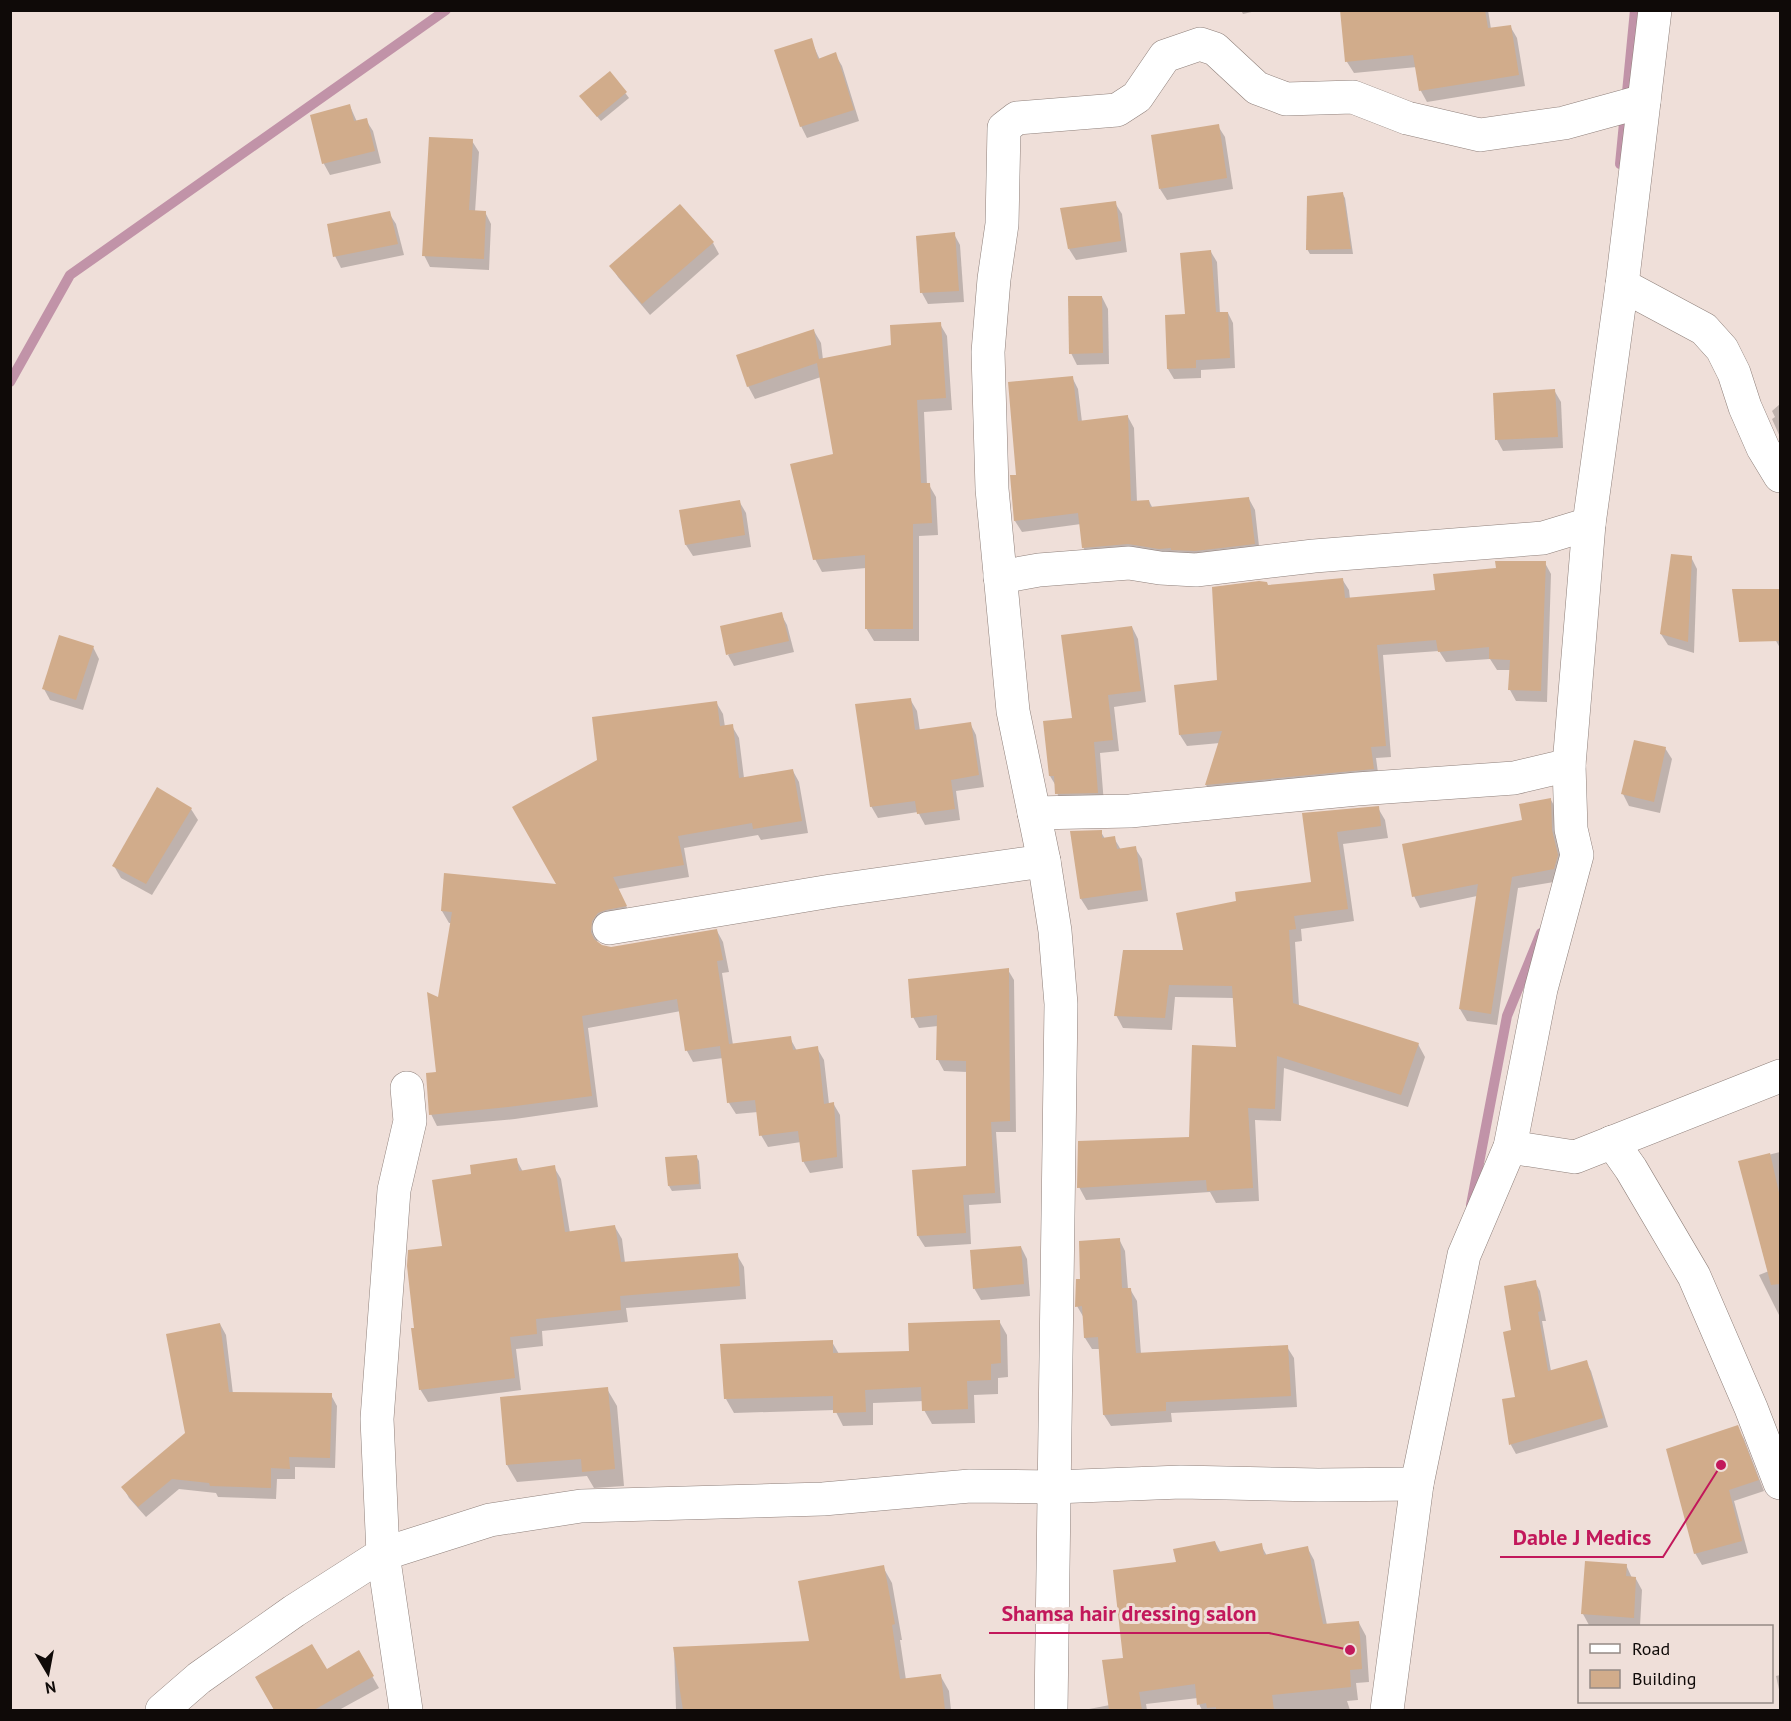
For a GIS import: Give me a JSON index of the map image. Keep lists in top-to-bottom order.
{
  "places": ["Dable J Medics", "Shamsa hair dressing salon"],
  "legend": ["Road", "Building"],
  "north": "bottom"
}
